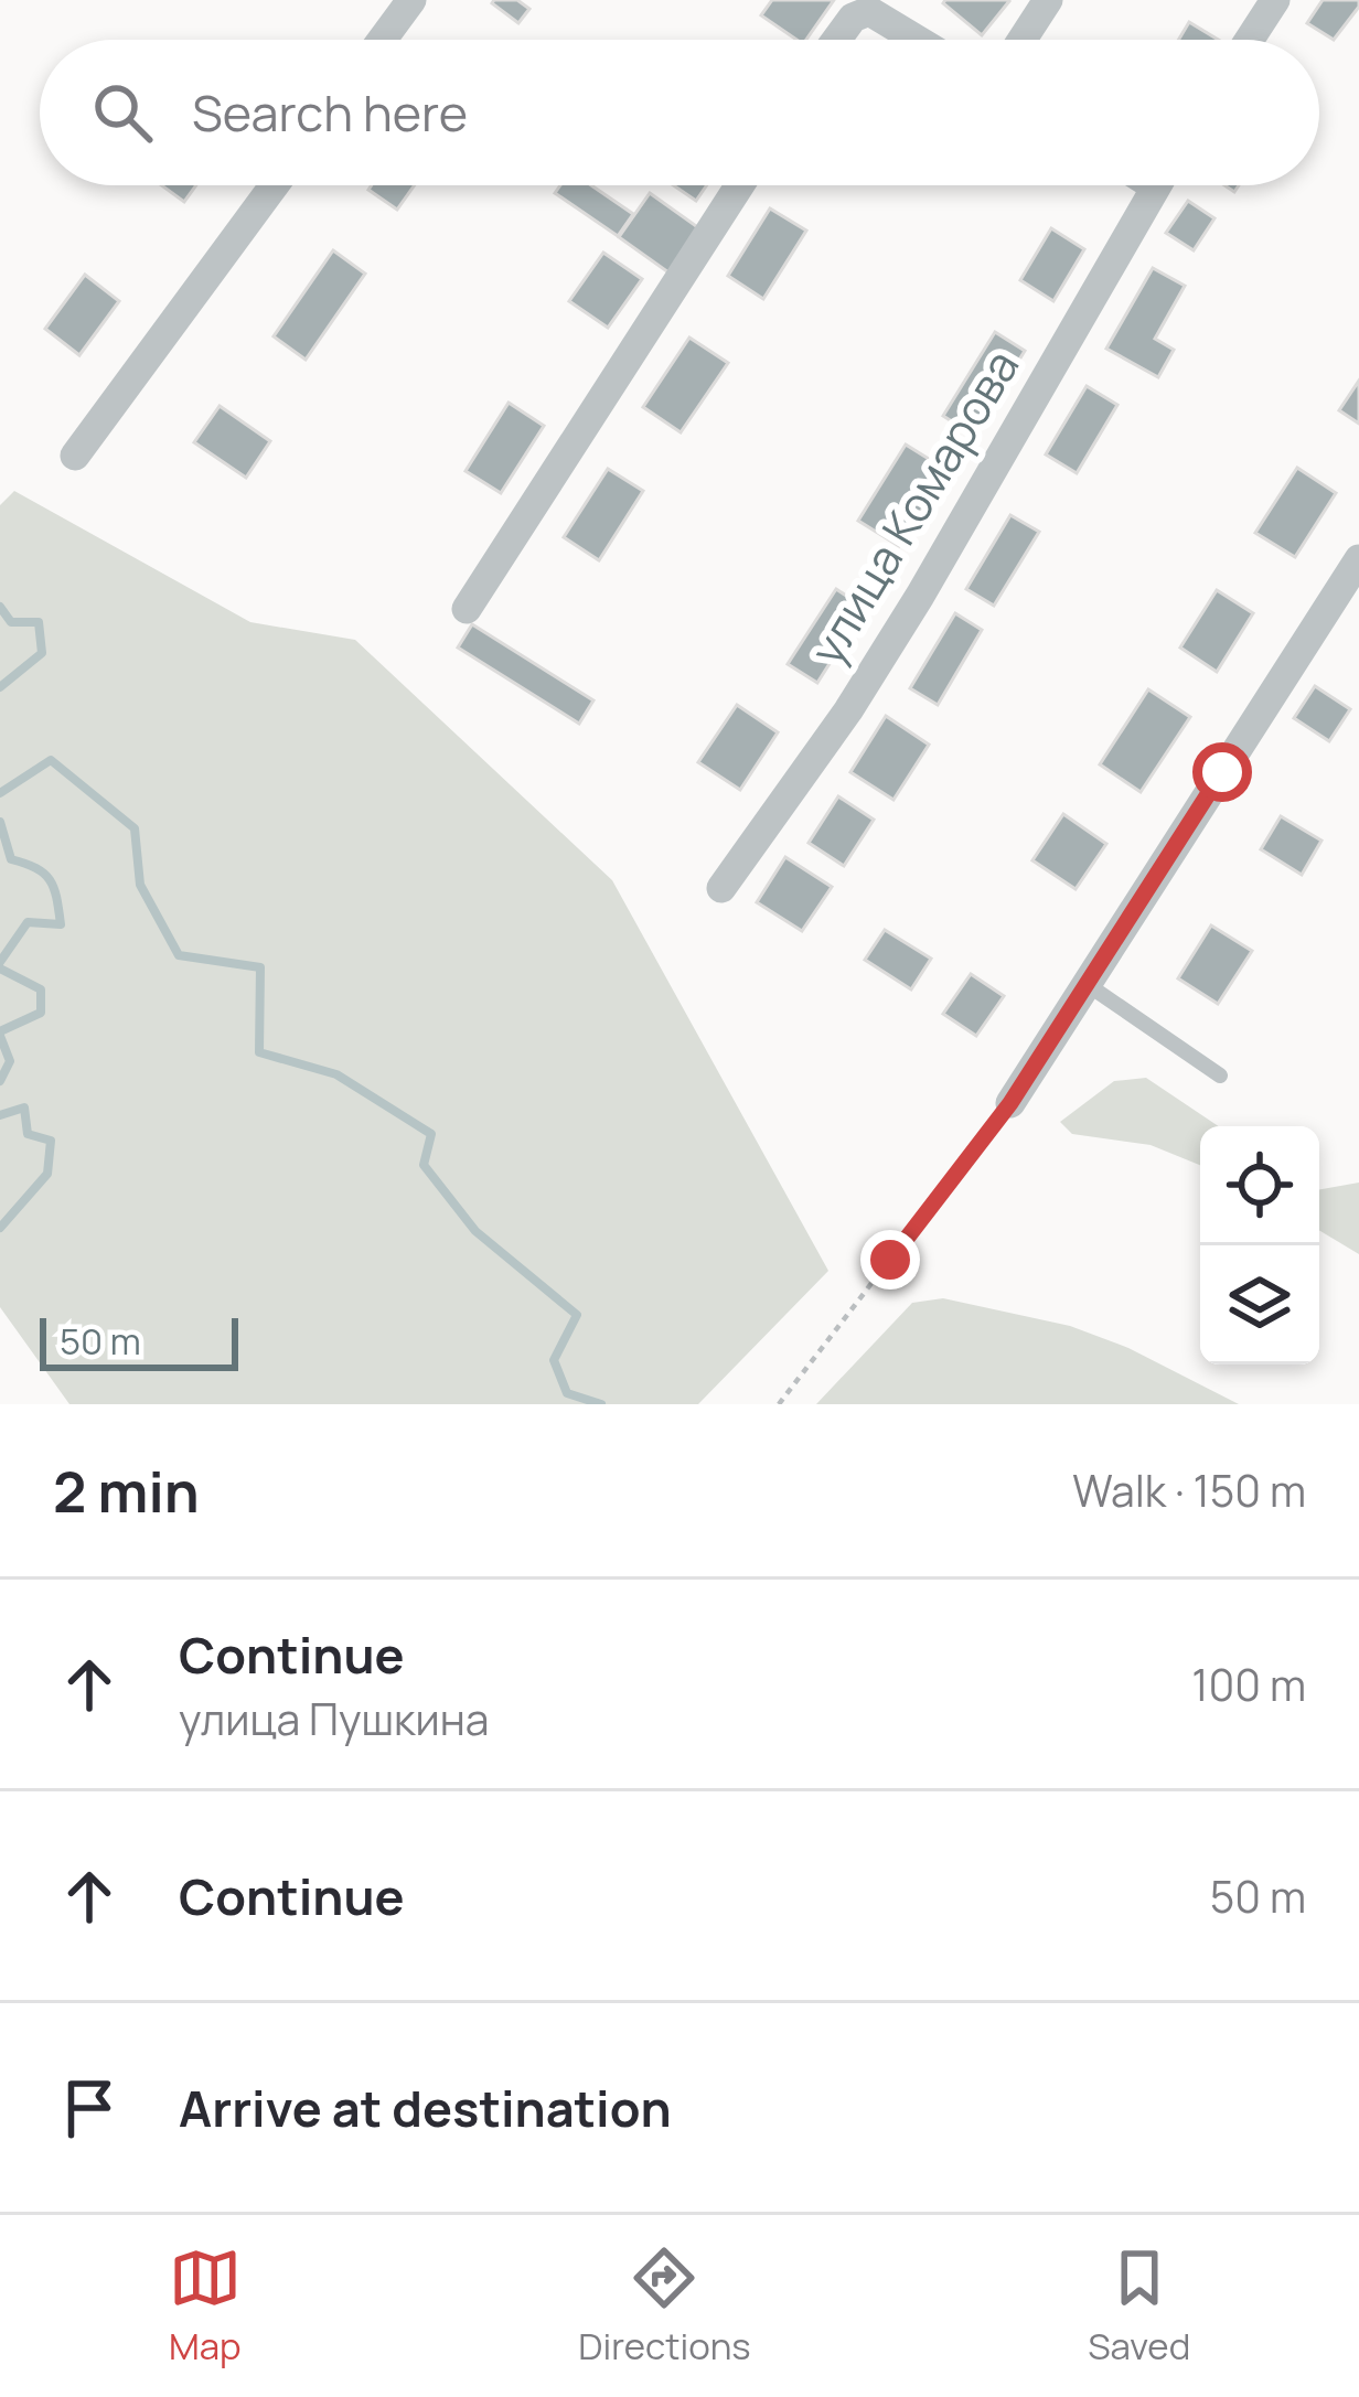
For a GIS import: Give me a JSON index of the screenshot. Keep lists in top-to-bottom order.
{
  "streets": {
    "street": ["улица Комарова"]
  },
  "scale_bar": "50 m",
  "page": {
    "search": "Search here",
    "scale": "50 m",
    "heading": ["2 min", "Walk · 150 m"],
    "list": [
      ["Continue", "улица Пушкина", "100 m"],
      ["Continue", "50 m"],
      "Arrive at destination"
    ],
    "nav": ["Map", "Directions", "Saved"]
  }
}
